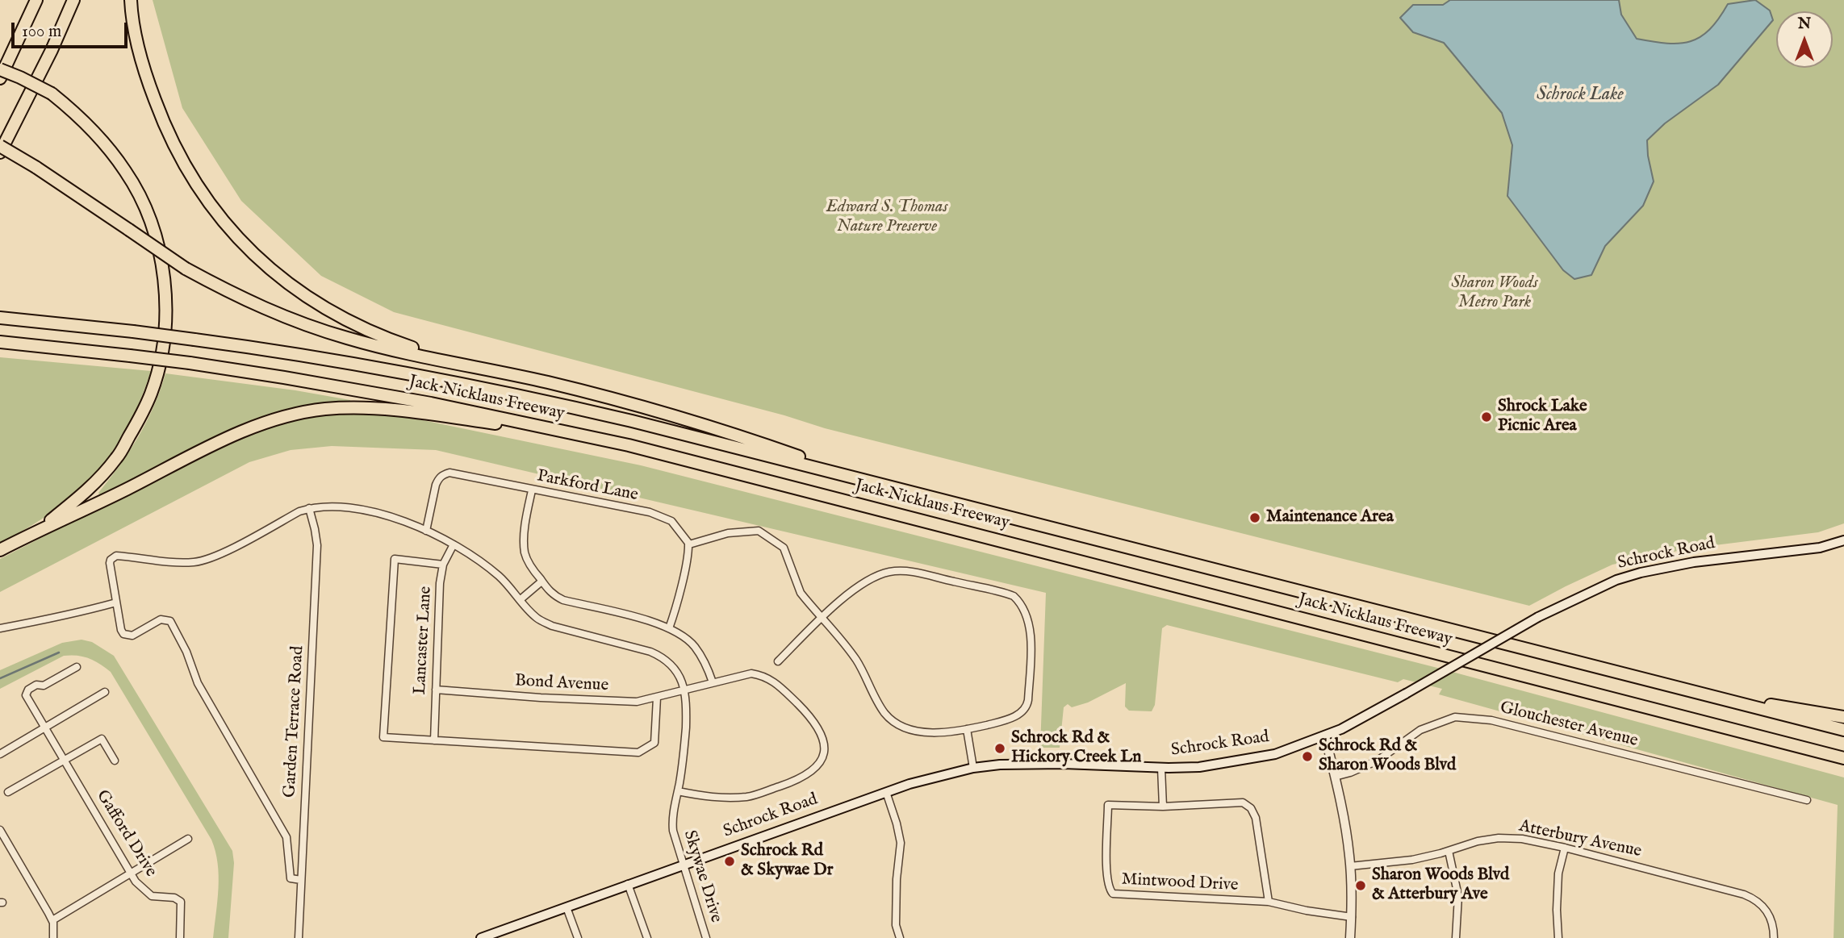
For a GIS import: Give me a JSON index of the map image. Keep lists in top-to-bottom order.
{
  "streets": {
    "highway": ["Jack Nicklaus Freeway"],
    "main road": ["Schrock Road"],
    "street": [
      "Parkford Lane",
      "Lancaster Lane",
      "Bond Avenue",
      "Garden Terrace Road",
      "Glouchester Avenue",
      "Gafford Drive",
      "Atterbury Avenue",
      "Skywae Drive",
      "Mintwood Drive"
    ]
  },
  "crossings": [
    ["Schrock Road", "Skywae Drive"],
    ["Lancaster Lane", "Bond Avenue"],
    ["Bond Avenue", "Skywae Drive"]
  ],
  "water": ["Schrock Lake"],
  "parks": ["Edward S. Thomas Nature Preserve", "Sharon Woods Metro Park"],
  "places": [
    "Shrock Lake Picnic Area",
    "Maintenance Area",
    "Schrock Rd & Hickory Creek Ln",
    "Schrock Rd & Sharon Woods Blvd",
    "Schrock Rd & Skywae Dr",
    "Sharon Woods Blvd & Atterbury Ave"
  ],
  "scale_bar": "100 m",
  "north": "top"
}
